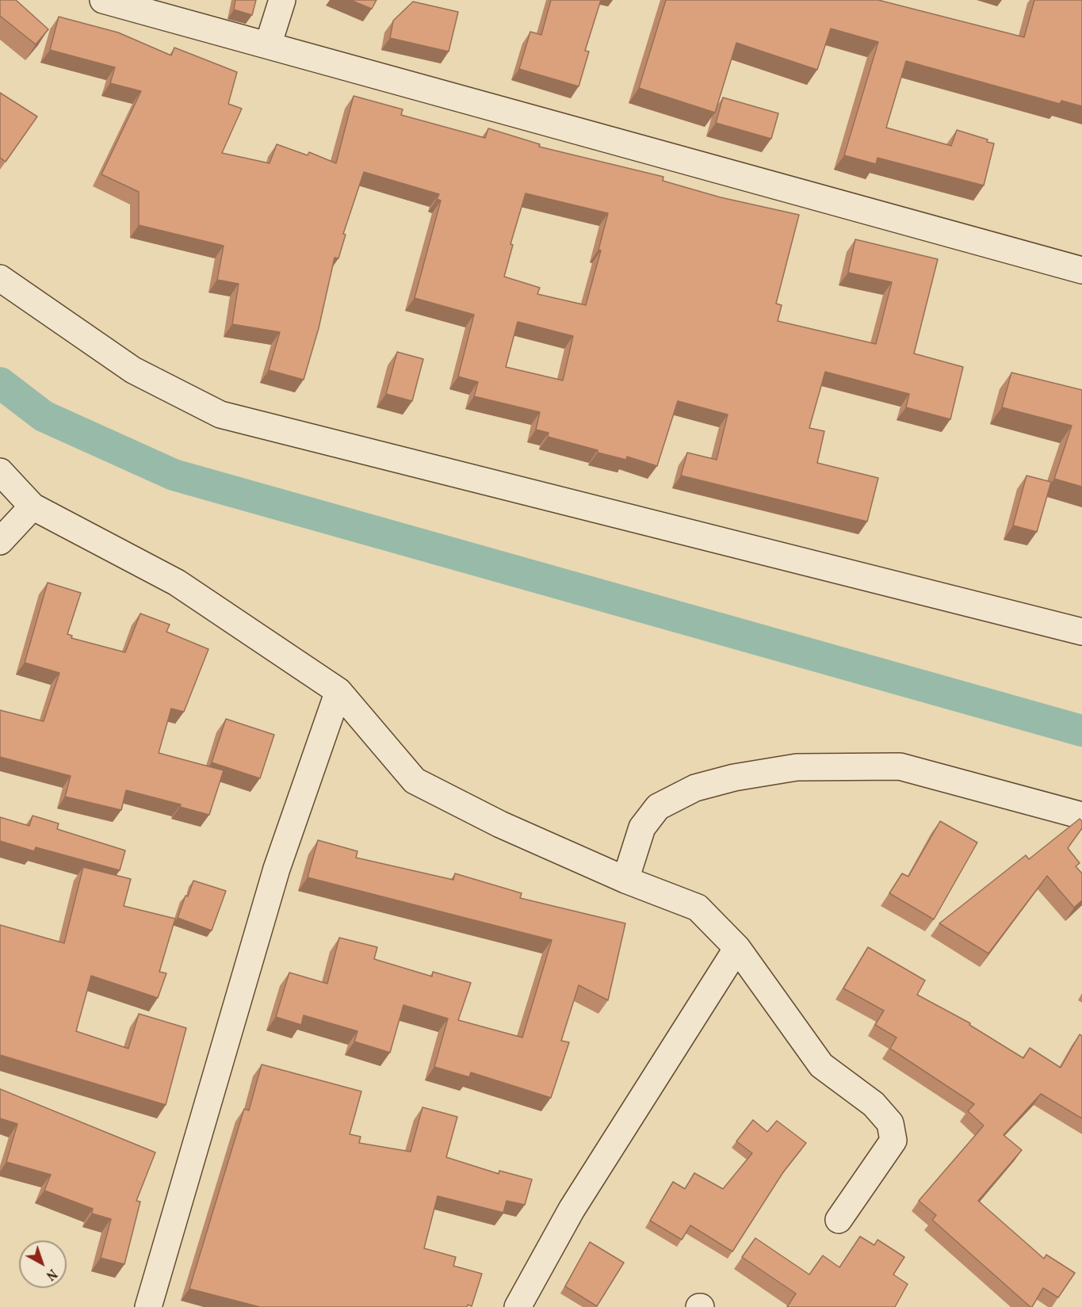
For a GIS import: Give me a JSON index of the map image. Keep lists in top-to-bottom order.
{
  "north": "bottom right"
}
